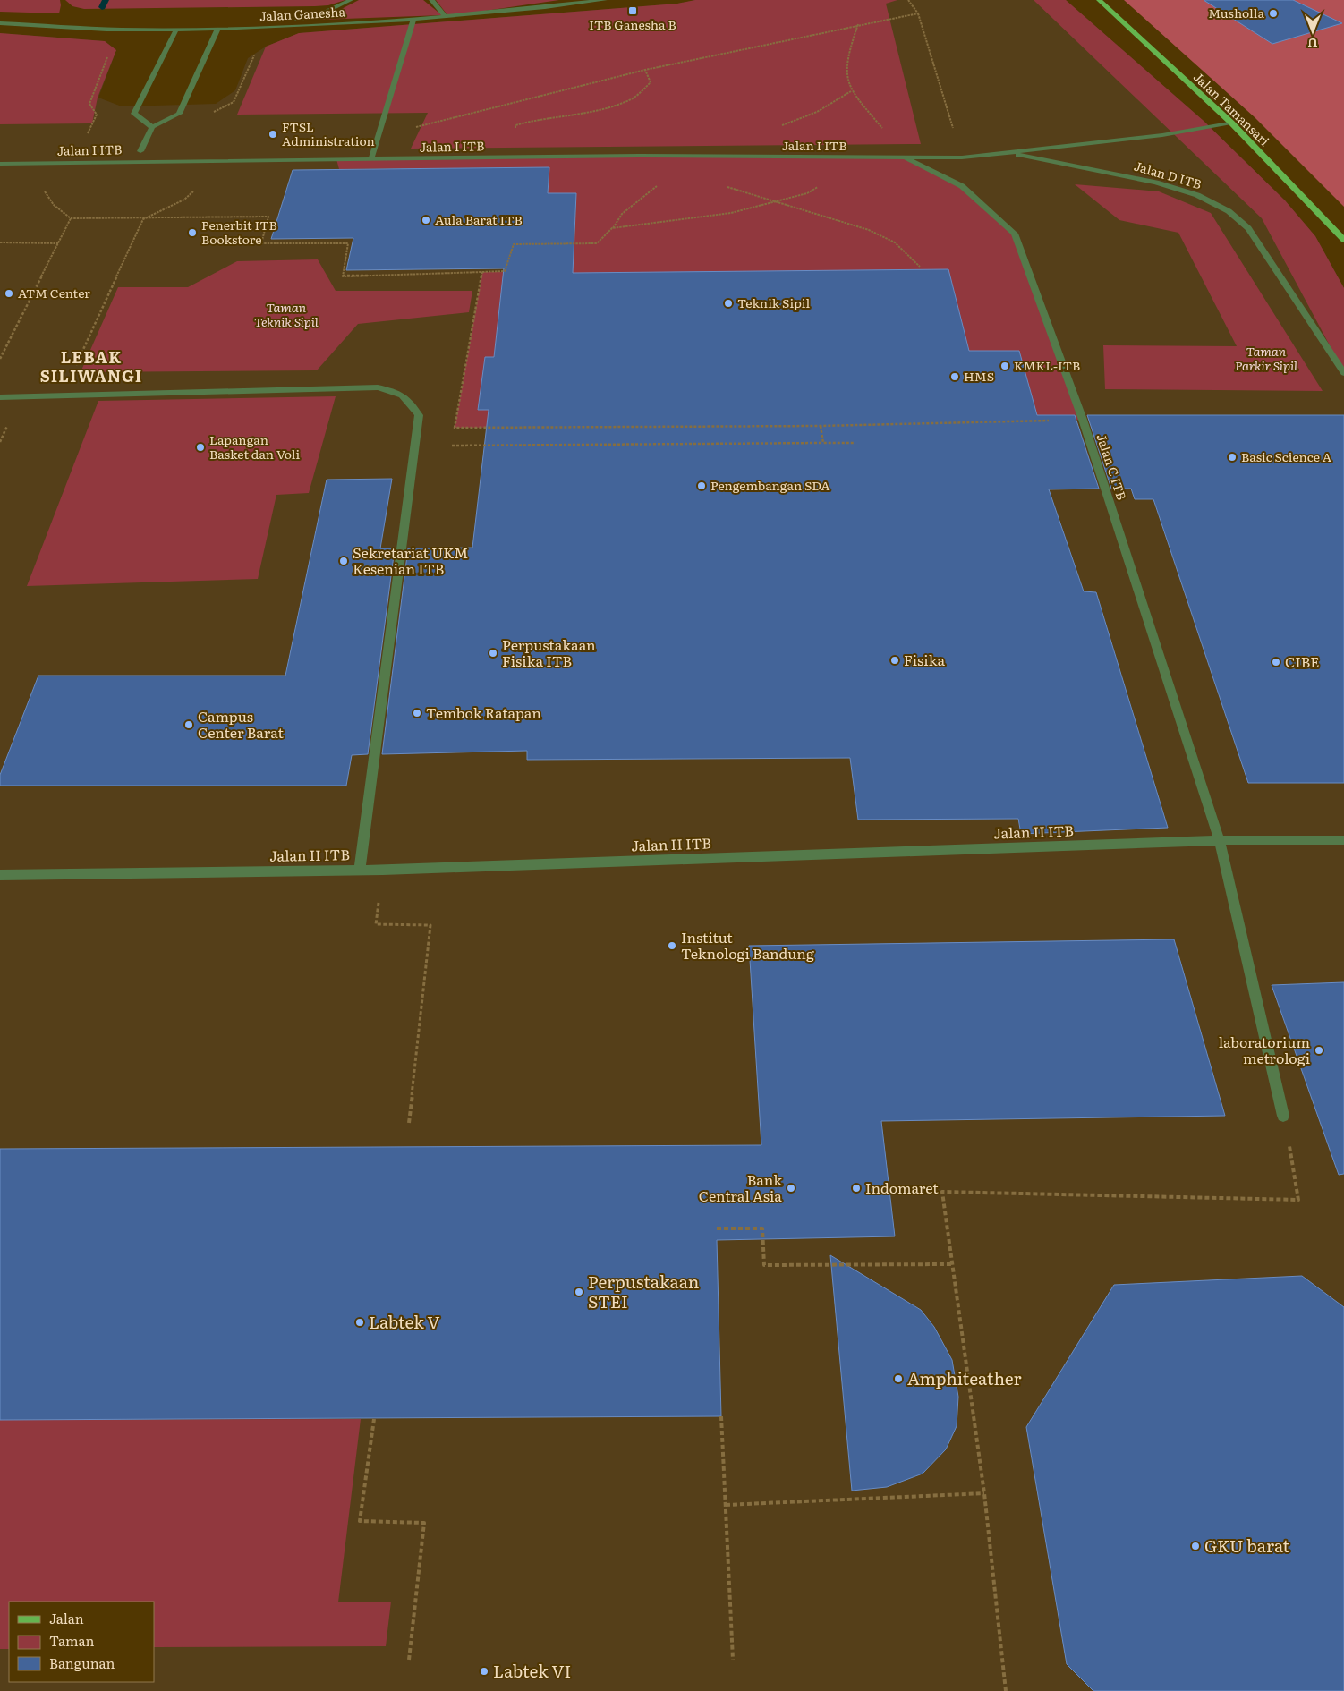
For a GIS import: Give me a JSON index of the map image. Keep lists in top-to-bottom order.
{
  "streets": {
    "main road": ["Jalan Tamansari"],
    "street": [
      "Jalan Ganesha",
      "Jalan I ITB",
      "Jalan D ITB",
      "Jalan C ITB",
      "Jalan II ITB"
    ]
  },
  "crossings": [
    ["Jalan Tamansari", "Jalan D ITB"],
    ["Jalan I ITB", "Jalan D ITB"],
    ["Jalan I ITB", "Jalan C ITB"],
    ["Jalan D ITB", "Jalan C ITB"],
    ["Jalan C ITB", "Jalan II ITB"]
  ],
  "districts": ["LEBAK SILIWANGI"],
  "parks": ["Taman Teknik Sipil", "Taman Parkir Sipil"],
  "places": {
    "transit": ["ITB Ganesha B"],
    "other": [
      "Musholla",
      "FTSL Administration",
      "Aula Barat ITB",
      "Penerbit ITB Bookstore",
      "ATM Center",
      "Teknik Sipil",
      "KMKL-ITB",
      "HMS",
      "Lapangan Basket dan Voli",
      "Basic Science A",
      "Pengembangan SDA",
      "Sekretariat UKM Kesenian ITB",
      "Perpustakaan Fisika ITB",
      "Fisika",
      "CIBE",
      "Tembok Ratapan",
      "Campus Center Barat",
      "Institut Teknologi Bandung",
      "laboratorium metrologi",
      "Bank Central Asia",
      "Indomaret",
      "Perpustakaan STEI",
      "Labtek V",
      "Amphiteather",
      "GKU barat",
      "Labtek VI"
    ]
  },
  "legend": ["Jalan", "Taman", "Bangunan"],
  "north": "bottom"
}
